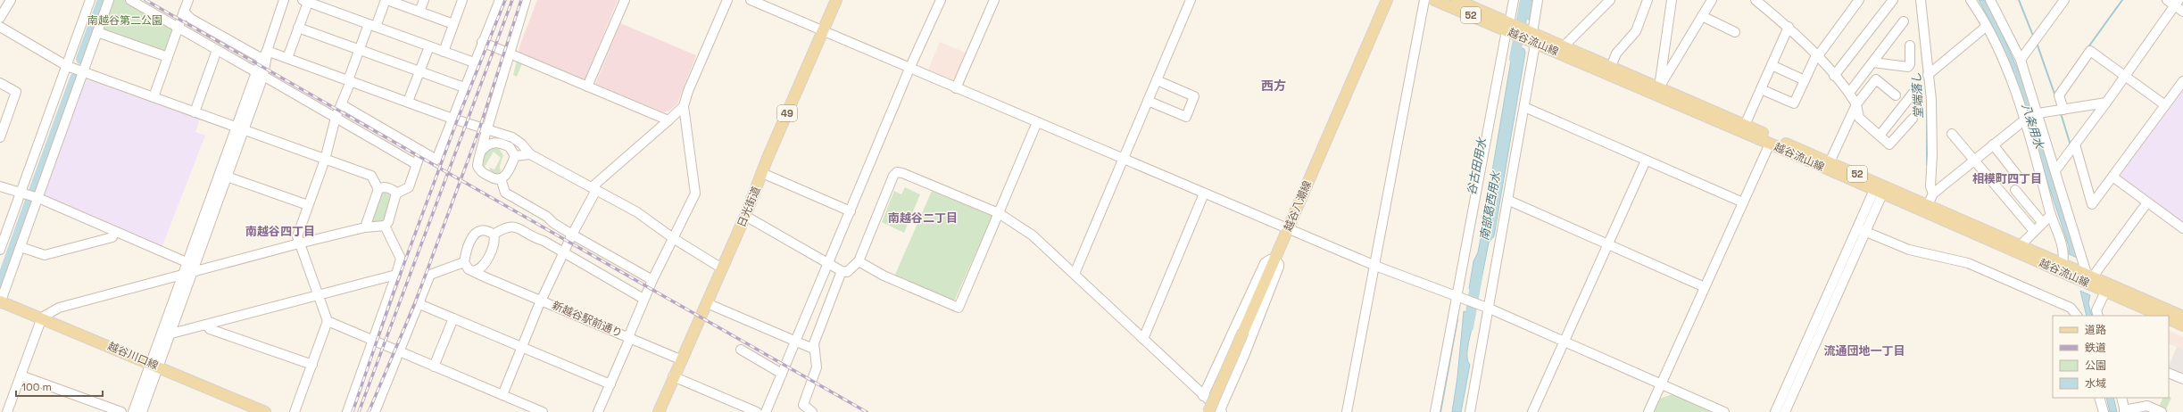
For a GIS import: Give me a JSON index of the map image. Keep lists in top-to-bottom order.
{
  "streets": {
    "main road": [
      "52",
      "越谷流山線",
      "49",
      "越谷八潮線",
      "日光街道",
      "越谷川口線"
    ],
    "street": ["新越谷駅前通り"]
  },
  "crossings": [
    ["日光街道", "新越谷駅前通り"]
  ],
  "districts": [
    "西方",
    "相模町四丁目",
    "南越谷二丁目",
    "南越谷四丁目",
    "流通団地一丁目"
  ],
  "water": [
    "堂端落し",
    "八条用水",
    "谷古田用水",
    "南部葛西用水"
  ],
  "parks": ["南越谷第二公園"],
  "legend": [
    "道路",
    "鉄道",
    "公園",
    "水域"
  ],
  "scale_bar": "100 m"
}
